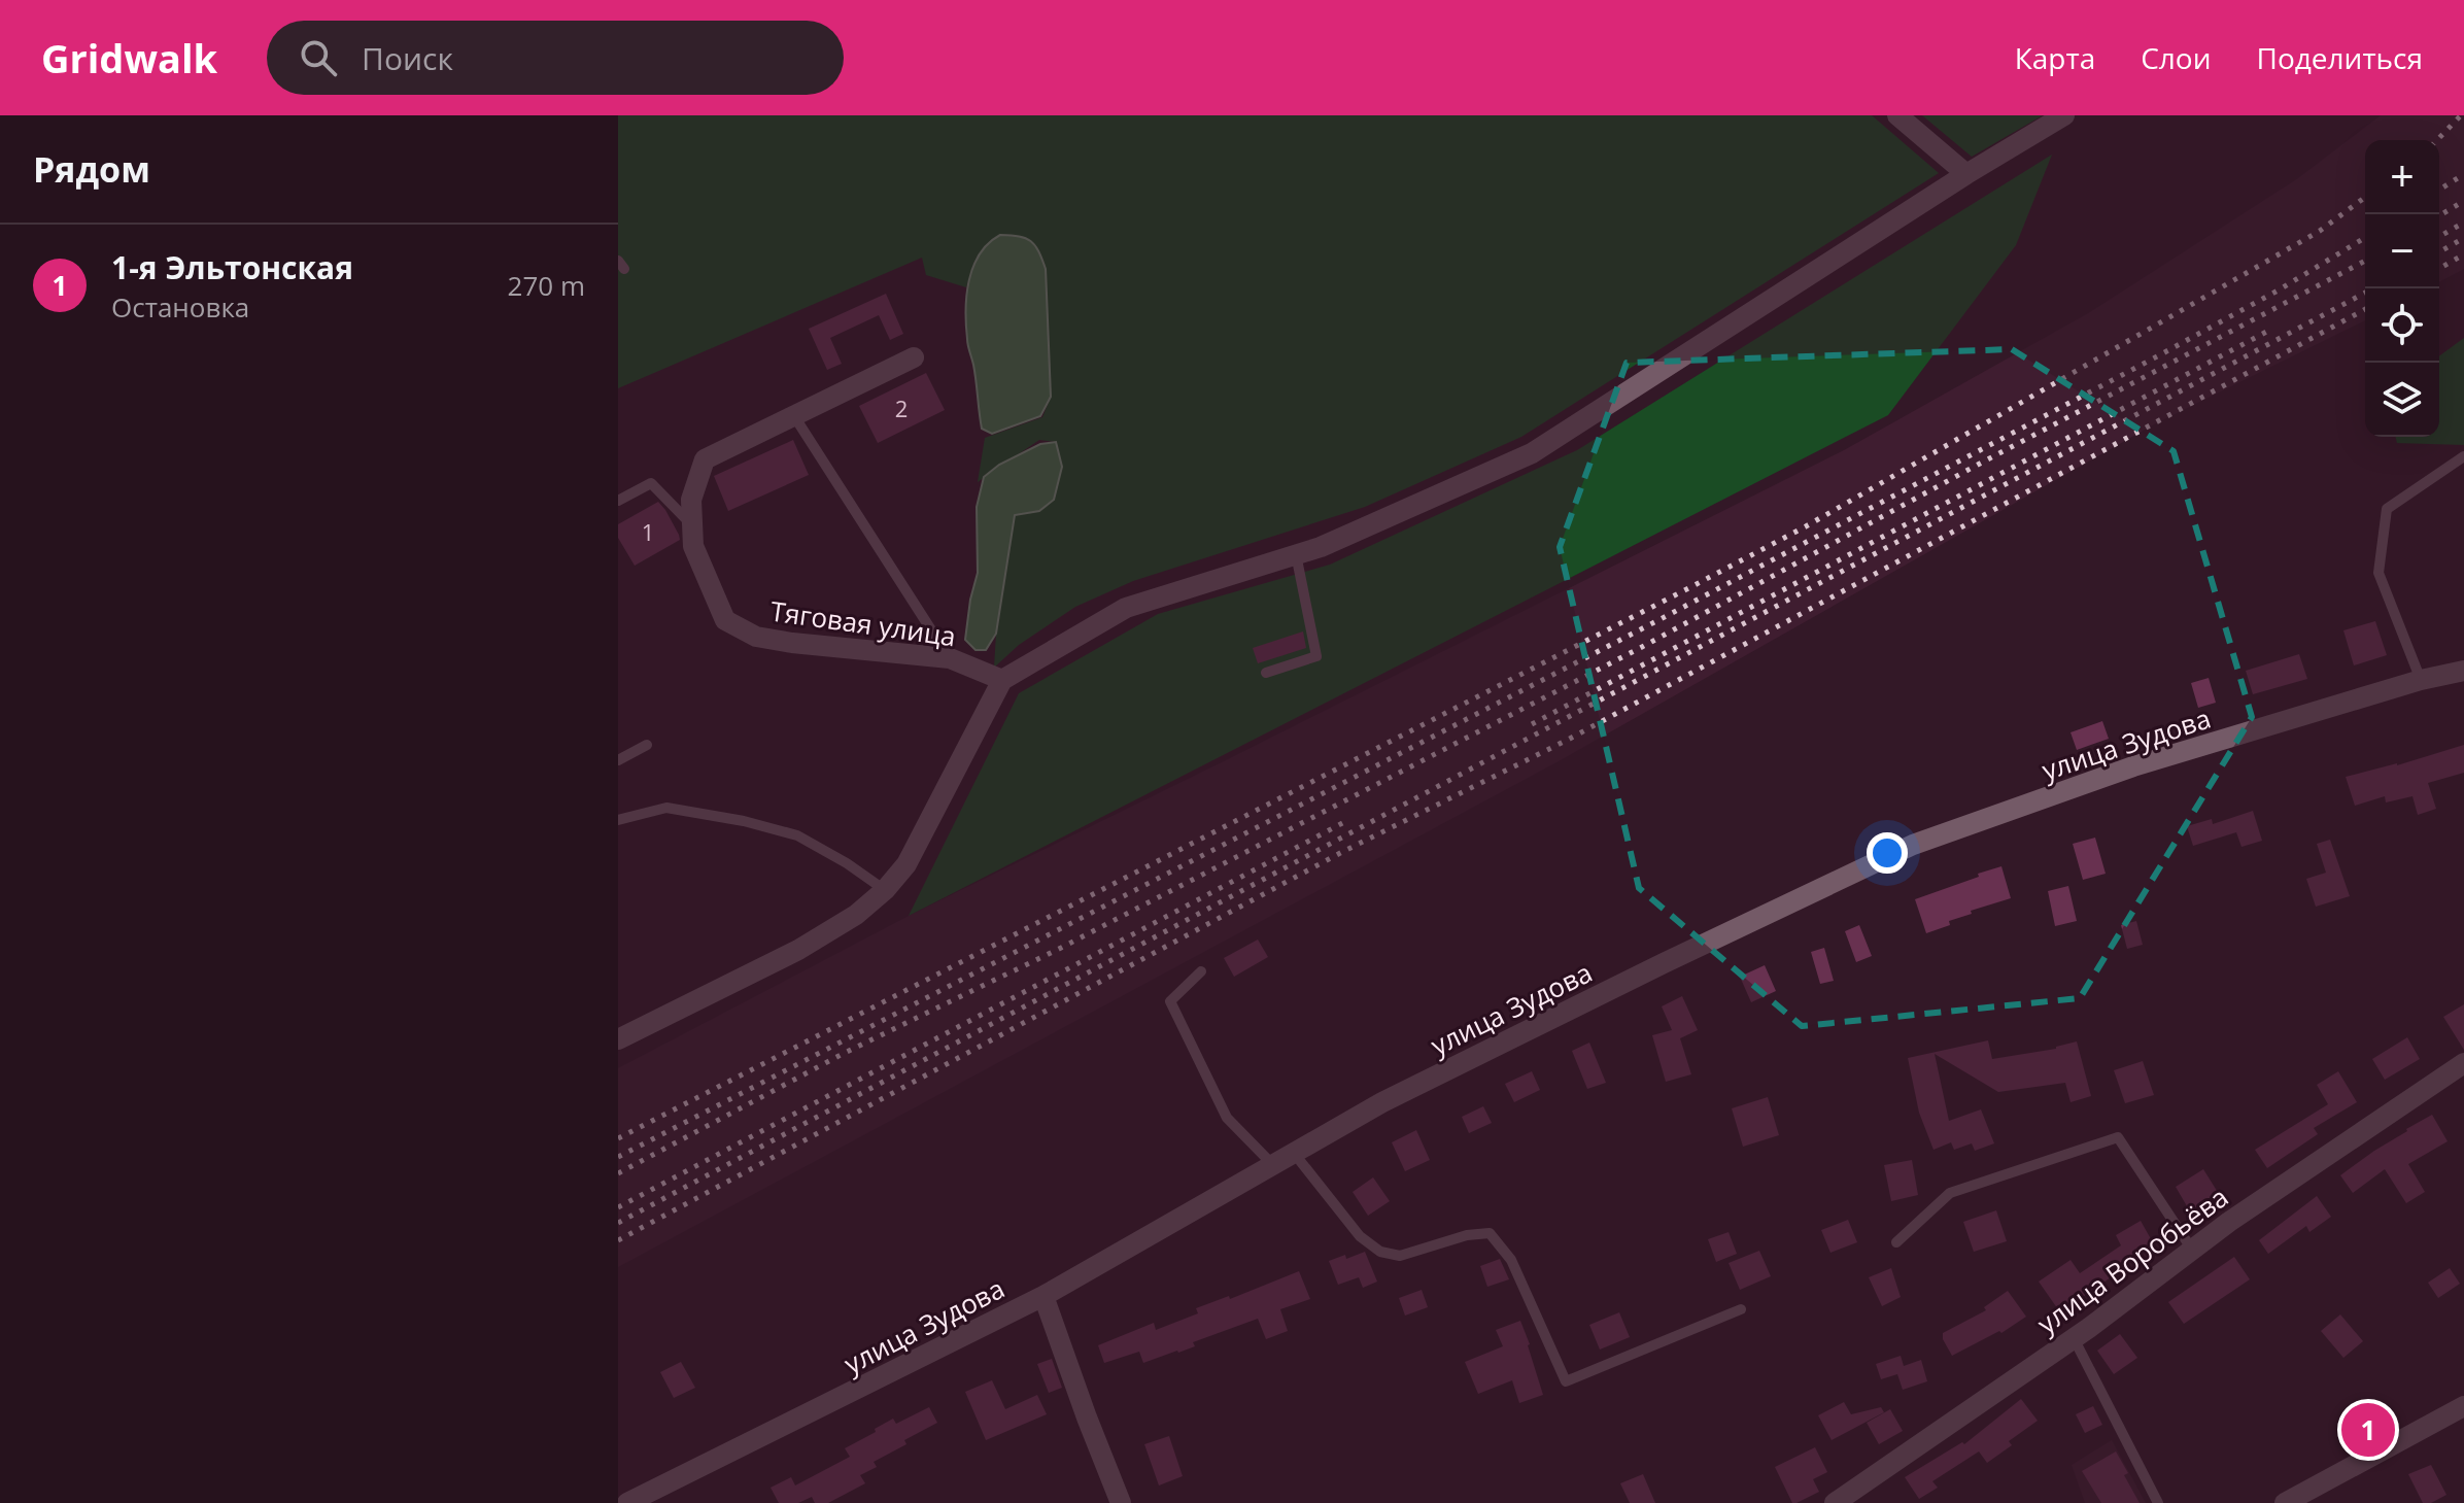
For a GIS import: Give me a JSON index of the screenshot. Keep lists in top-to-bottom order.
{
  "streets": {
    "street": ["Тяговая улица", "улица Зудова", "улица Воробьёва"]
  },
  "house_numbers": ["2", "1"],
  "page": {
    "header": "Gridwalk",
    "search": "Поиск",
    "nav": ["Карта", "Слои", "Поделиться"],
    "heading": "Рядом",
    "map_buttons": ["+", "−"],
    "list": [
      {
        "mark": "1",
        "name": "1-я Эльтонская",
        "note": "Остановка",
        "value": "270 m"
      }
    ],
    "pins": "1"
  }
}
